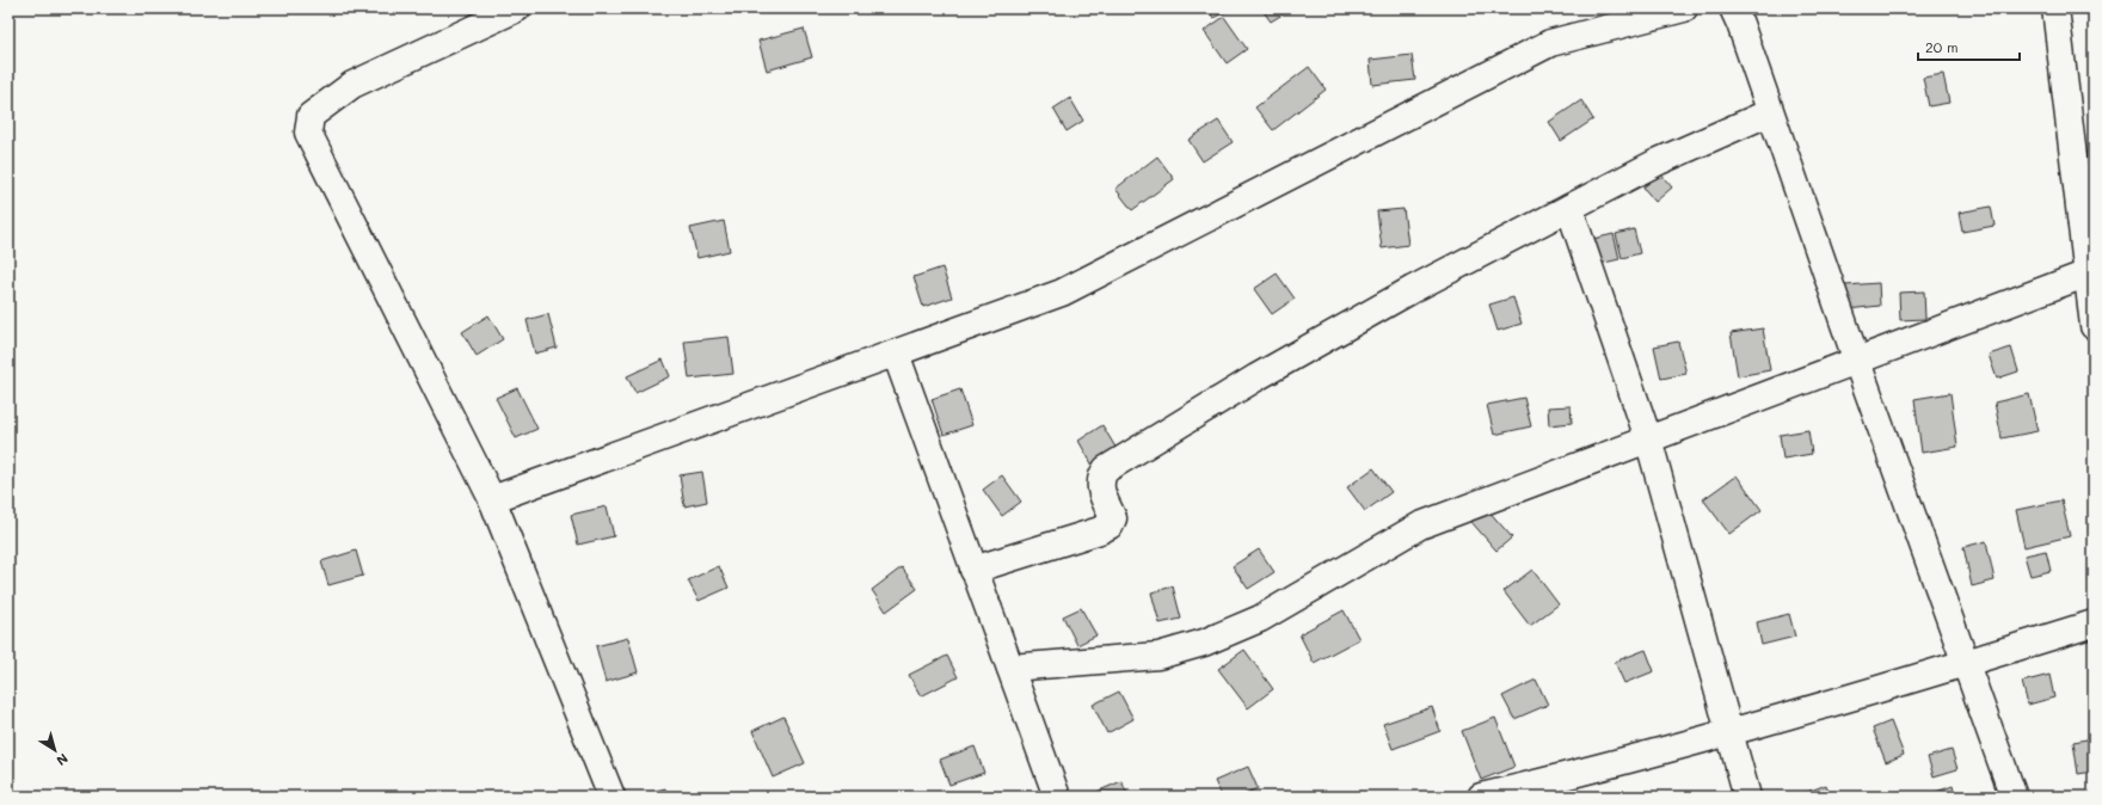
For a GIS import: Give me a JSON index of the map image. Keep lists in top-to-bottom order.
{
  "scale_bar": "20 m",
  "north": "bottom right"
}
